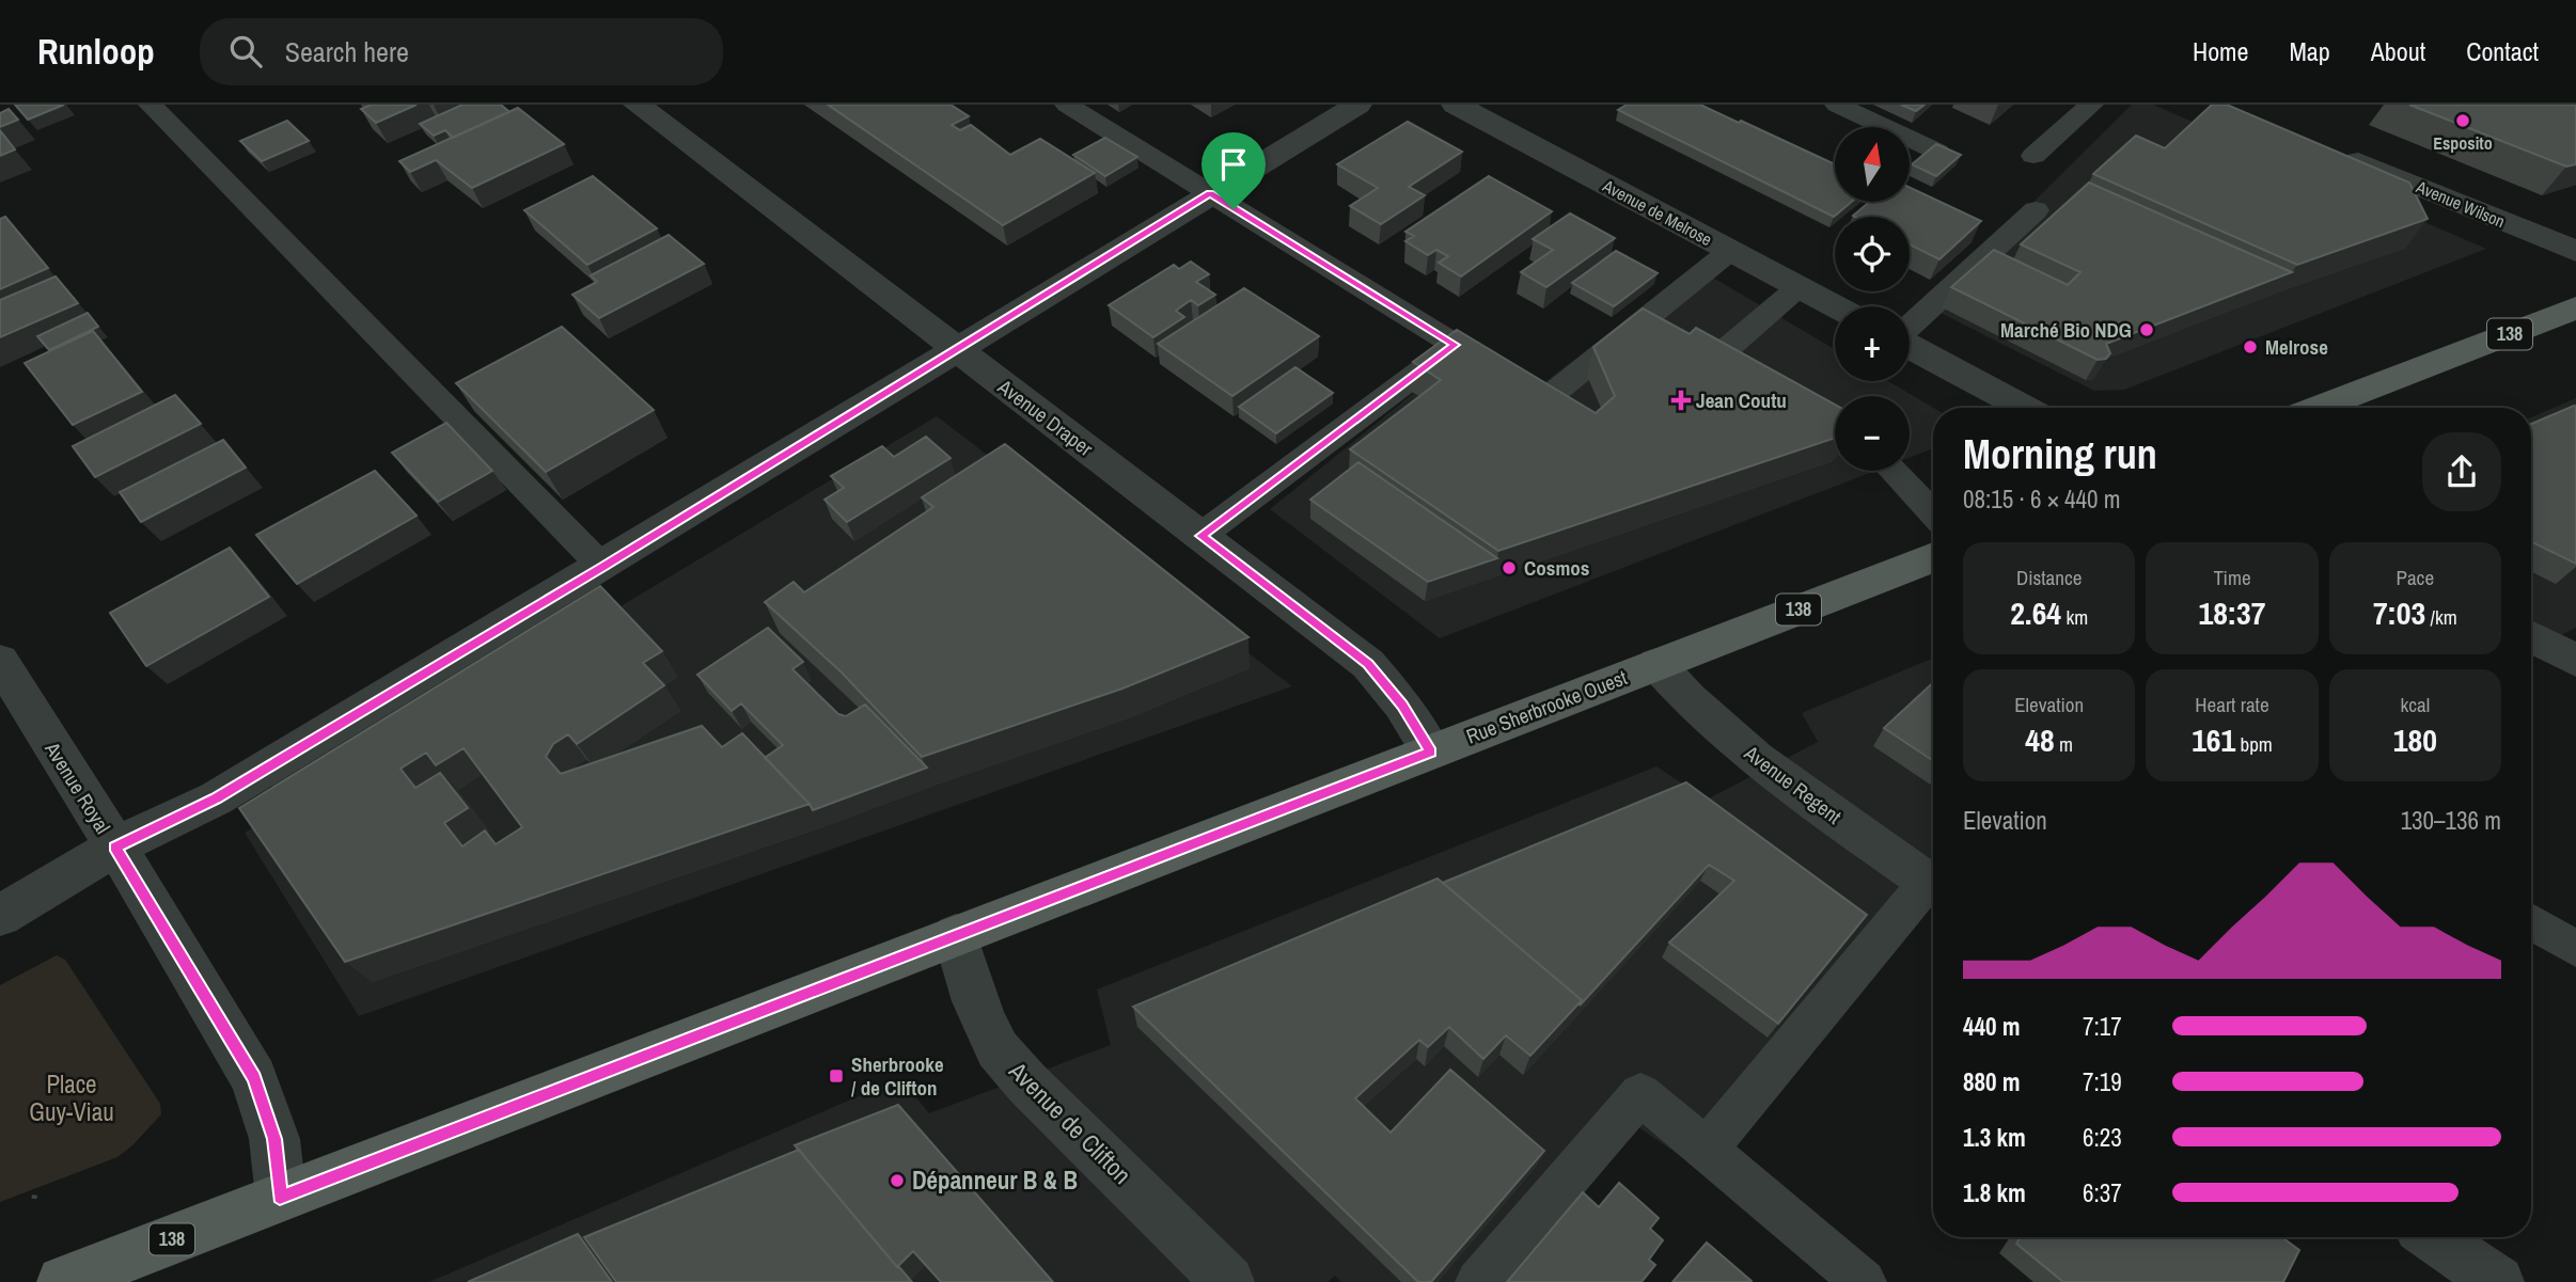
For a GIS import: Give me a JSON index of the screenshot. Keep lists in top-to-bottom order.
{
  "streets": {
    "main road": ["138", "Rue Sherbrooke Ouest"],
    "street": [
      "Avenue Wilson",
      "Avenue de Melrose",
      "Avenue Draper",
      "Avenue Regent",
      "Avenue Royal",
      "Avenue de Clifton"
    ]
  },
  "crossings": [
    ["Avenue Draper", "Rue Sherbrooke Ouest"],
    ["Rue Sherbrooke Ouest", "Avenue Regent"],
    ["Rue Sherbrooke Ouest", "Avenue Royal"],
    ["Rue Sherbrooke Ouest", "Avenue de Clifton"]
  ],
  "parks": ["Place Guy-Viau"],
  "places": {
    "other": [
      "Esposito",
      "Marché Bio NDG",
      "Melrose",
      "Cosmos",
      "Dépanneur B & B"
    ],
    "health": ["Jean Coutu"],
    "transit": ["Sherbrooke / de Clifton"]
  },
  "north": "top",
  "page": {
    "header": "Runloop",
    "search": "Search here",
    "nav": [
      "Home",
      "Map",
      "About",
      "Contact"
    ],
    "map_buttons": ["+", "−"],
    "heading": ["Morning run", "08:15 · 6 × 440 m"],
    "stats": [
      ["Distance", "2.64 km"],
      ["Time", "18:37"],
      ["Pace", "7:03 /km"],
      ["Elevation", "48 m"],
      ["Heart rate", "161 bpm"],
      ["kcal", "180"]
    ],
    "chart": ["Elevation", "130–136 m"],
    "list": [
      {
        "name": "440 m",
        "note": "7:17"
      },
      {
        "name": "880 m",
        "note": "7:19"
      },
      {
        "name": "1.3 km",
        "note": "6:23"
      },
      {
        "name": "1.8 km",
        "note": "6:37"
      }
    ]
  }
}
